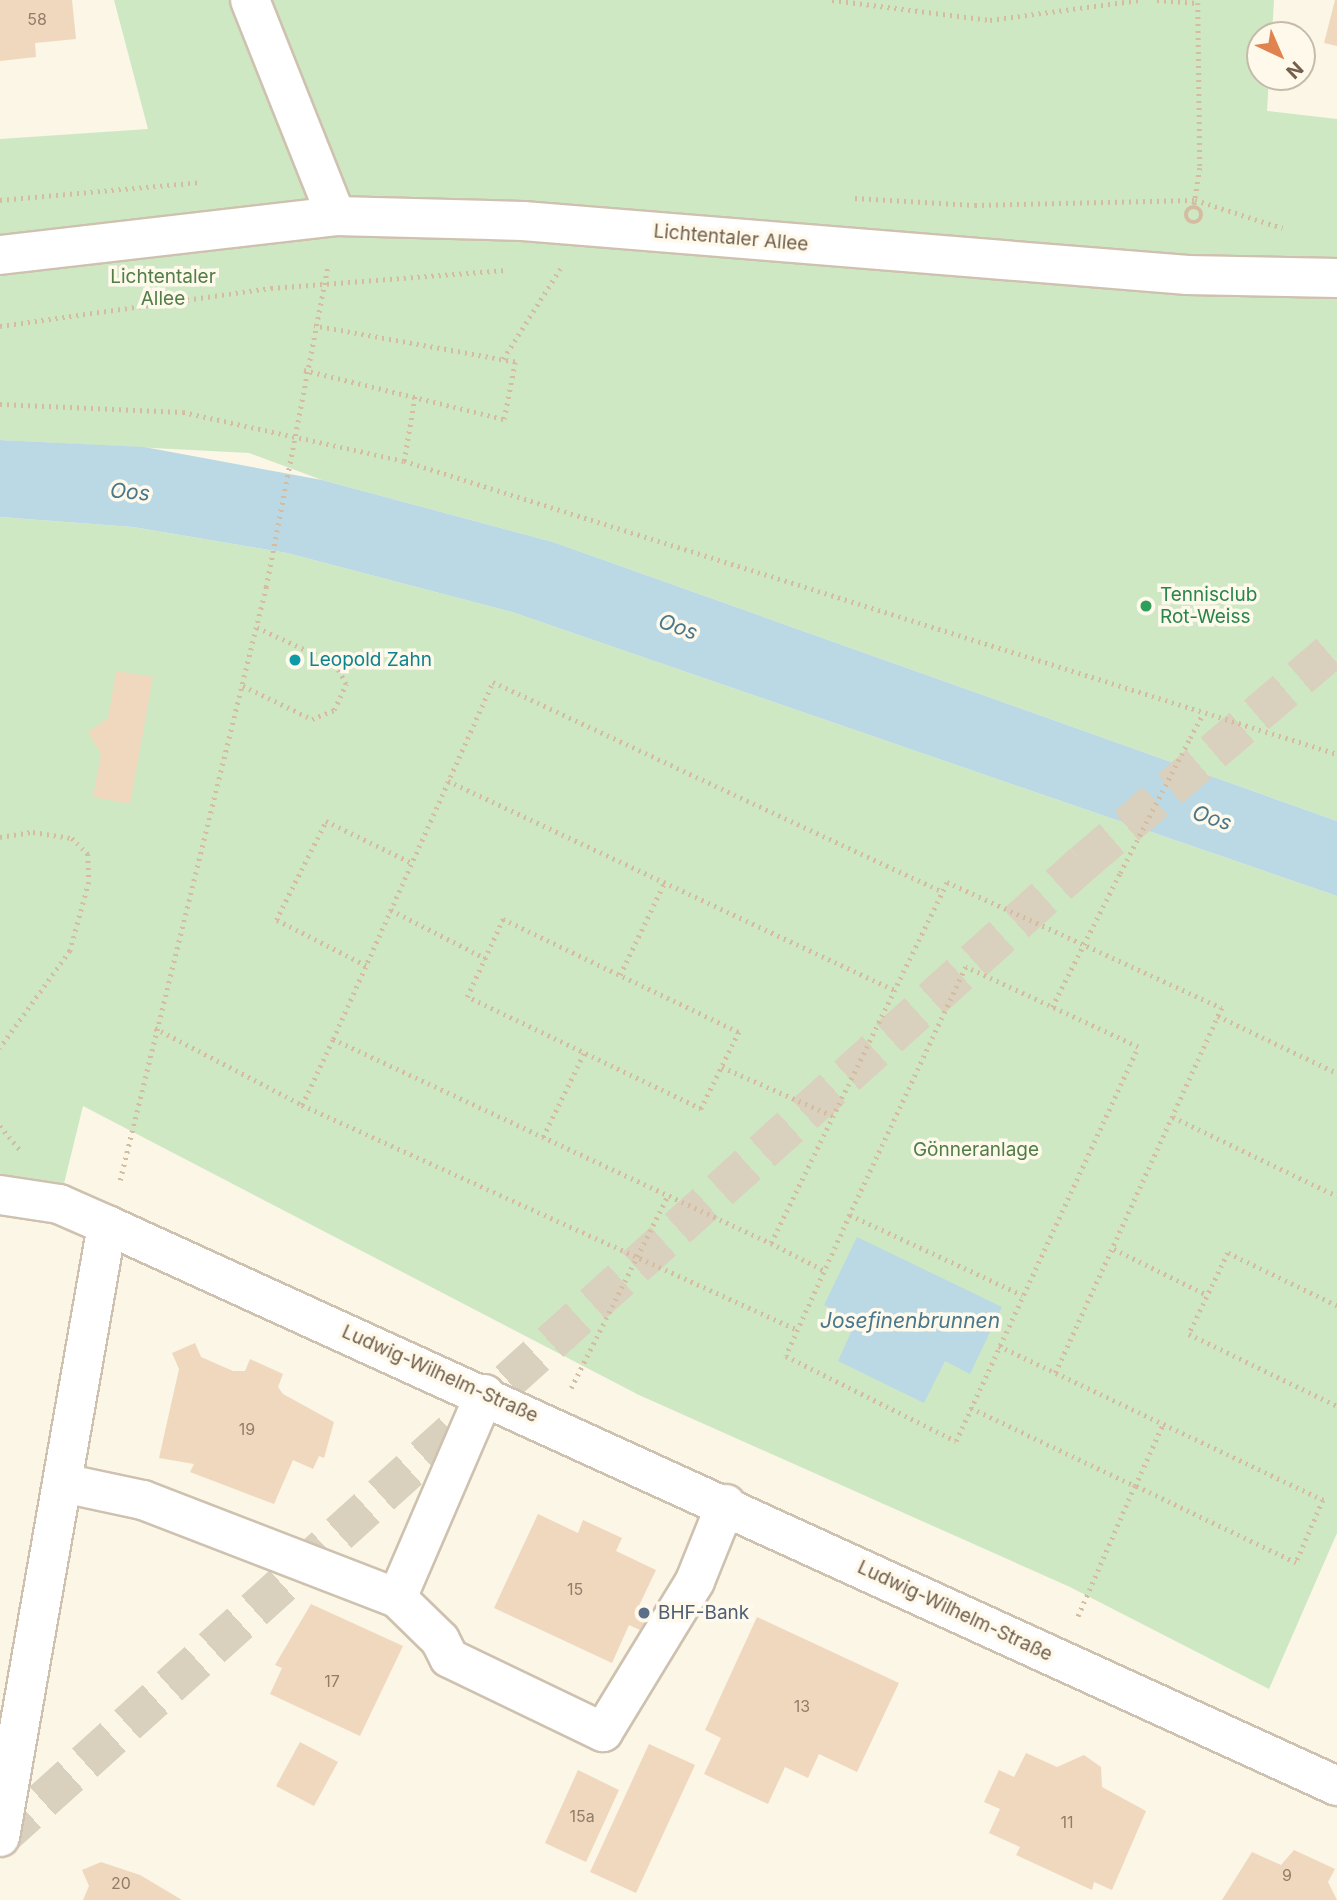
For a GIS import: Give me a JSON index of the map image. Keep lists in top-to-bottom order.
{
  "streets": {
    "street": ["Lichtentaler Allee", "Ludwig-Wilhelm-Straße"]
  },
  "water": ["Oos", "Josefinenbrunnen"],
  "parks": ["Lichtentaler Allee", "Gönneranlage"],
  "places": ["Tennisclub Rot-Weiss", "Leopold Zahn", "BHF-Bank"],
  "house_numbers": [
    "58",
    "19",
    "15",
    "17",
    "13",
    "15a",
    "11",
    "9",
    "20"
  ],
  "north": "bottom right"
}
